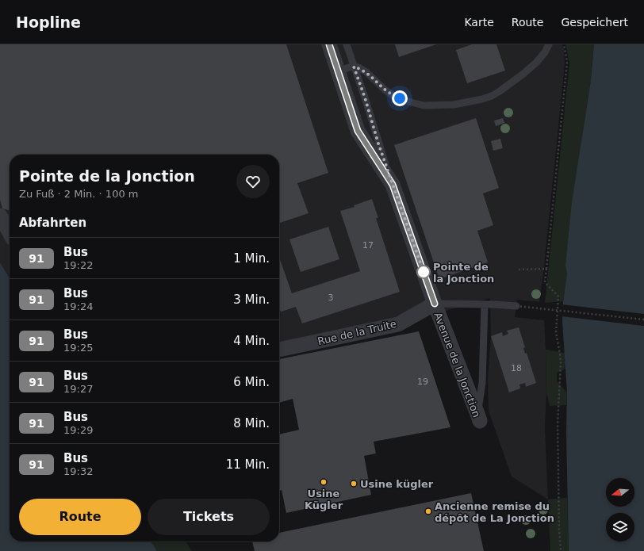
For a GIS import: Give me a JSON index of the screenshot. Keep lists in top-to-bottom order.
{
  "streets": {
    "street": ["Rue de la Truite", "Avenue de la Jonction"]
  },
  "crossings": [
    ["Rue de la Truite", "Avenue de la Jonction"]
  ],
  "places": [
    "Pointe de la Jonction",
    "Usine Kügler",
    "Usine kügler",
    "Ancienne remise du dépôt de La Jonction"
  ],
  "lines": ["bus line 91"],
  "house_numbers": [
    "17",
    "3",
    "18",
    "19"
  ],
  "north": "left",
  "page": {
    "header": "Hopline",
    "nav": ["Karte", "Route", "Gespeichert"],
    "heading": [
      ["Pointe de la Jonction", "Zu Fuß · 2 Min. · 100 m"],
      "Abfahrten"
    ],
    "list": [
      {
        "mark": "91",
        "name": "Bus",
        "note": "19:22",
        "value": "1 Min."
      },
      {
        "mark": "91",
        "name": "Bus",
        "note": "19:24",
        "value": "3 Min."
      },
      {
        "mark": "91",
        "name": "Bus",
        "note": "19:25",
        "value": "4 Min."
      },
      {
        "mark": "91",
        "name": "Bus",
        "note": "19:27",
        "value": "6 Min."
      },
      {
        "mark": "91",
        "name": "Bus",
        "note": "19:29",
        "value": "8 Min."
      },
      {
        "mark": "91",
        "name": "Bus",
        "note": "19:32",
        "value": "11 Min."
      }
    ],
    "buttons": ["Route", "Tickets"]
  }
}
